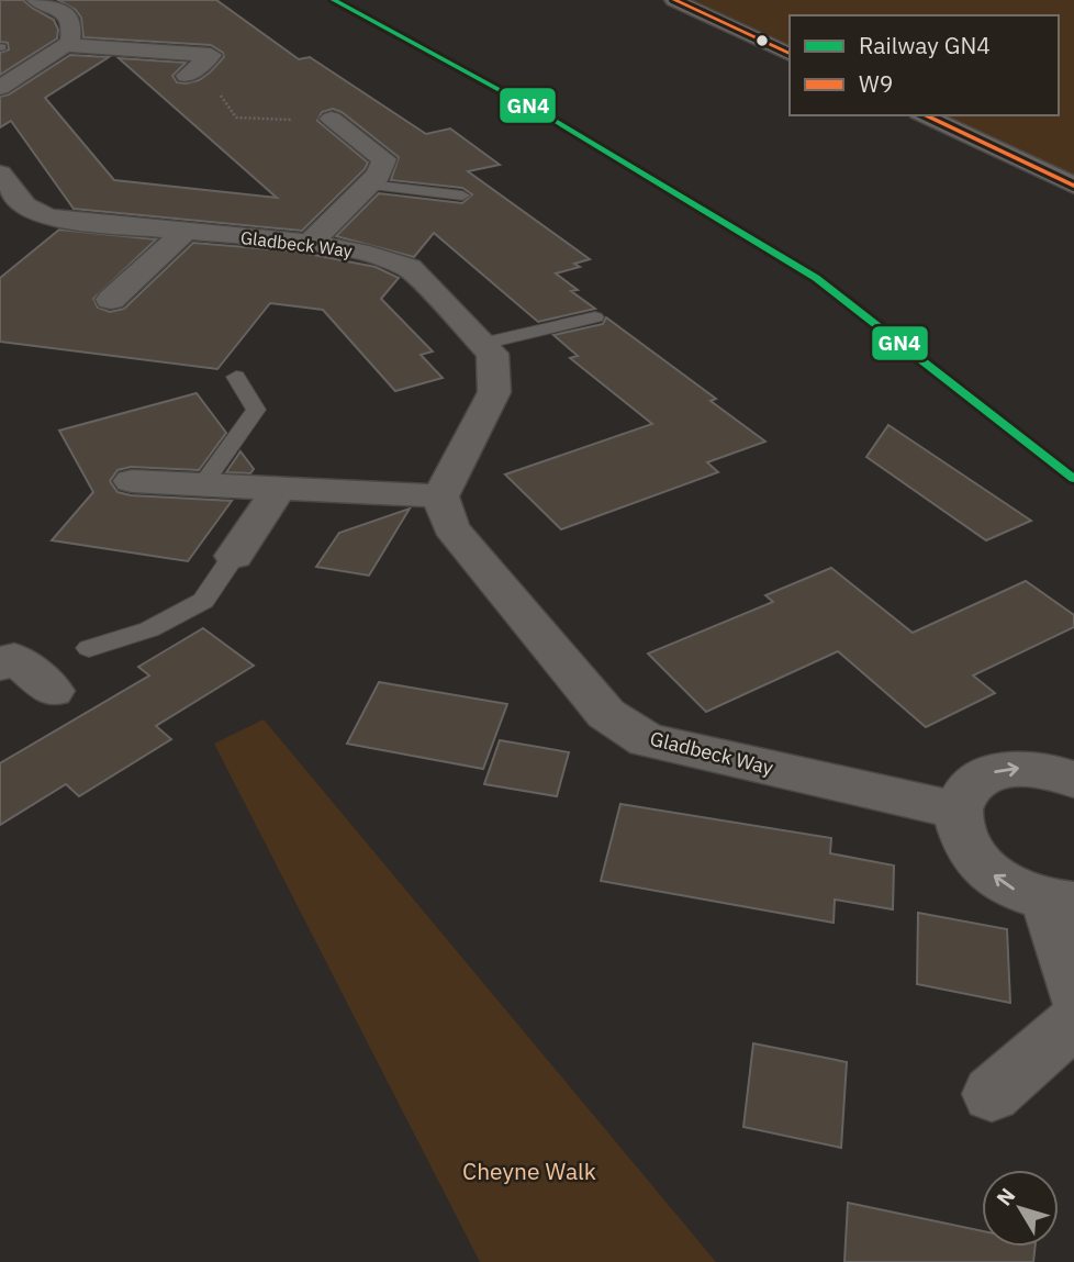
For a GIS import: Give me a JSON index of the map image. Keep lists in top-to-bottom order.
{
  "streets": {
    "street": ["Gladbeck Way"]
  },
  "parks": ["Cheyne Walk"],
  "lines": ["rail line GN4", "transit line W9"],
  "legend": ["Railway GN4", "W9"],
  "north": "top left"
}
